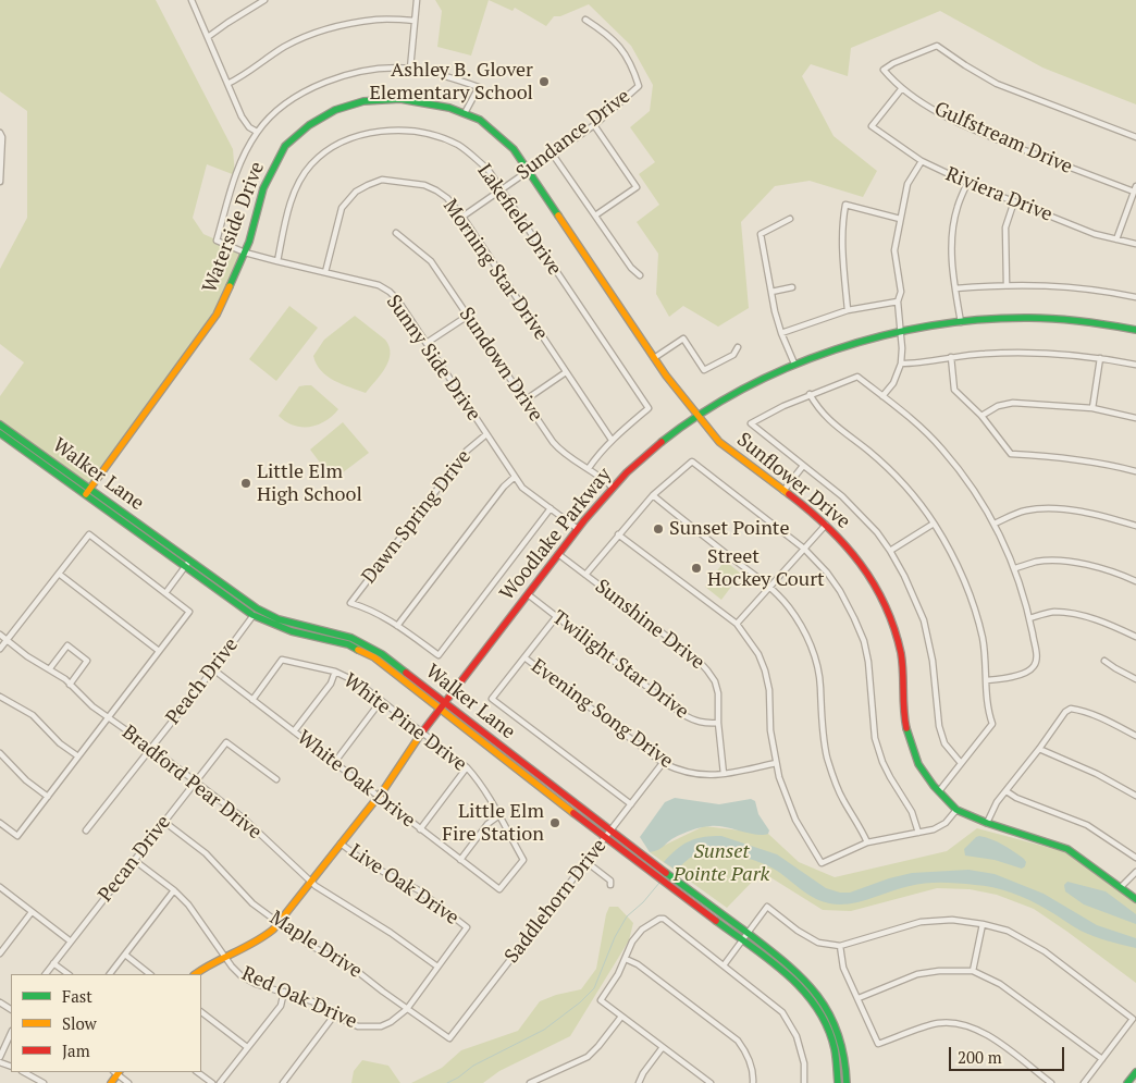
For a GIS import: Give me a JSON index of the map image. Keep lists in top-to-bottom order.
{
  "streets": {
    "street": [
      "Sundance Drive",
      "Gulfstream Drive",
      "Riviera Drive",
      "Lakefield Drive",
      "Waterside Drive",
      "Morning Star Drive",
      "Sunny Side Drive",
      "Sundown Drive",
      "Walker Lane",
      "Sunflower Drive",
      "Dawn Spring Drive",
      "Woodlake Parkway",
      "Sunshine Drive",
      "Twilight Star Drive",
      "Peach Drive",
      "Evening Song Drive",
      "White Pine Drive",
      "White Oak Drive",
      "Bradford Pear Drive",
      "Pecan Drive",
      "Live Oak Drive",
      "Saddlehorn Drive",
      "Maple Drive",
      "Red Oak Drive"
    ]
  },
  "crossings": [
    ["Sundance Drive", "Lakefield Drive"],
    ["Sundance Drive", "Waterside Drive"],
    ["Sundance Drive", "Morning Star Drive"],
    ["Sundance Drive", "Sunflower Drive"],
    ["Gulfstream Drive", "Riviera Drive"],
    ["Lakefield Drive", "Morning Star Drive"],
    ["Lakefield Drive", "Sunny Side Drive"],
    ["Waterside Drive", "Sunny Side Drive"],
    ["Waterside Drive", "Walker Lane"],
    ["Waterside Drive", "Sunflower Drive"],
    ["Morning Star Drive", "Sunny Side Drive"],
    ["Sunny Side Drive", "Dawn Spring Drive"],
    ["Sunny Side Drive", "Woodlake Parkway"],
    ["Sundown Drive", "Woodlake Parkway"],
    ["Walker Lane", "Woodlake Parkway"],
    ["Walker Lane", "Peach Drive"],
    ["Walker Lane", "Saddlehorn Drive"],
    ["Sunflower Drive", "Woodlake Parkway"],
    ["Woodlake Parkway", "Sunshine Drive"],
    ["Woodlake Parkway", "Twilight Star Drive"],
    ["Woodlake Parkway", "White Pine Drive"],
    ["Woodlake Parkway", "White Oak Drive"],
    ["Woodlake Parkway", "Bradford Pear Drive"],
    ["Woodlake Parkway", "Live Oak Drive"],
    ["Woodlake Parkway", "Maple Drive"],
    ["Woodlake Parkway", "Red Oak Drive"],
    ["Sunshine Drive", "Twilight Star Drive"],
    ["Sunshine Drive", "Evening Song Drive"],
    ["Peach Drive", "White Oak Drive"],
    ["Peach Drive", "Bradford Pear Drive"],
    ["Evening Song Drive", "Saddlehorn Drive"],
    ["White Pine Drive", "White Oak Drive"],
    ["Bradford Pear Drive", "Pecan Drive"],
    ["Bradford Pear Drive", "Red Oak Drive"],
    ["Pecan Drive", "Maple Drive"],
    ["Pecan Drive", "Red Oak Drive"],
    ["Live Oak Drive", "Red Oak Drive"],
    ["Saddlehorn Drive", "Maple Drive"],
    ["Maple Drive", "Red Oak Drive"]
  ],
  "parks": ["Sunset Pointe Park"],
  "places": [
    "Ashley B. Glover Elementary School",
    "Little Elm High School",
    "Sunset Pointe",
    "Street Hockey Court",
    "Little Elm Fire Station"
  ],
  "legend": ["Fast", "Slow", "Jam"],
  "scale_bar": "200 m"
}
